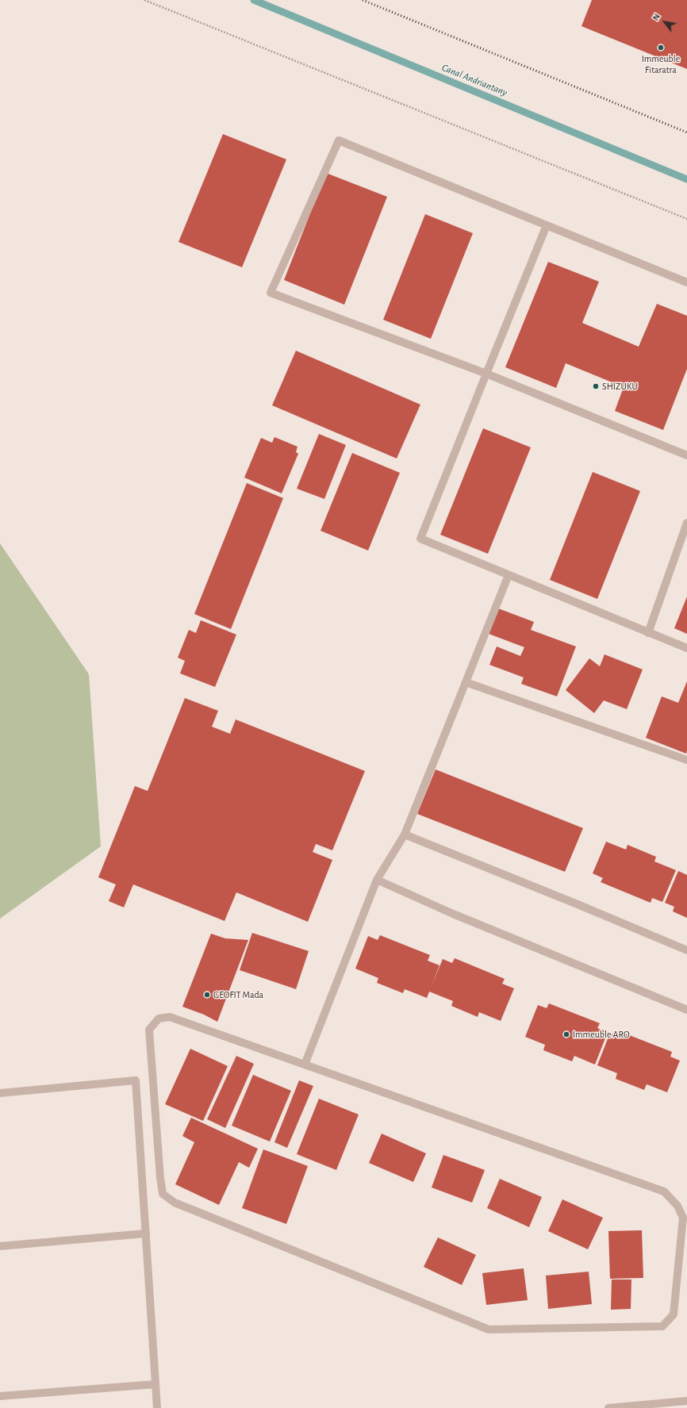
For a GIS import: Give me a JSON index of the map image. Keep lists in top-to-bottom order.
{
  "water": ["Canal Andriantany"],
  "places": [
    "Immeuble Fitaratra",
    "SHIZUKU",
    "GEOFIT Mada",
    "Immeuble ARO"
  ],
  "north": "top left"
}
